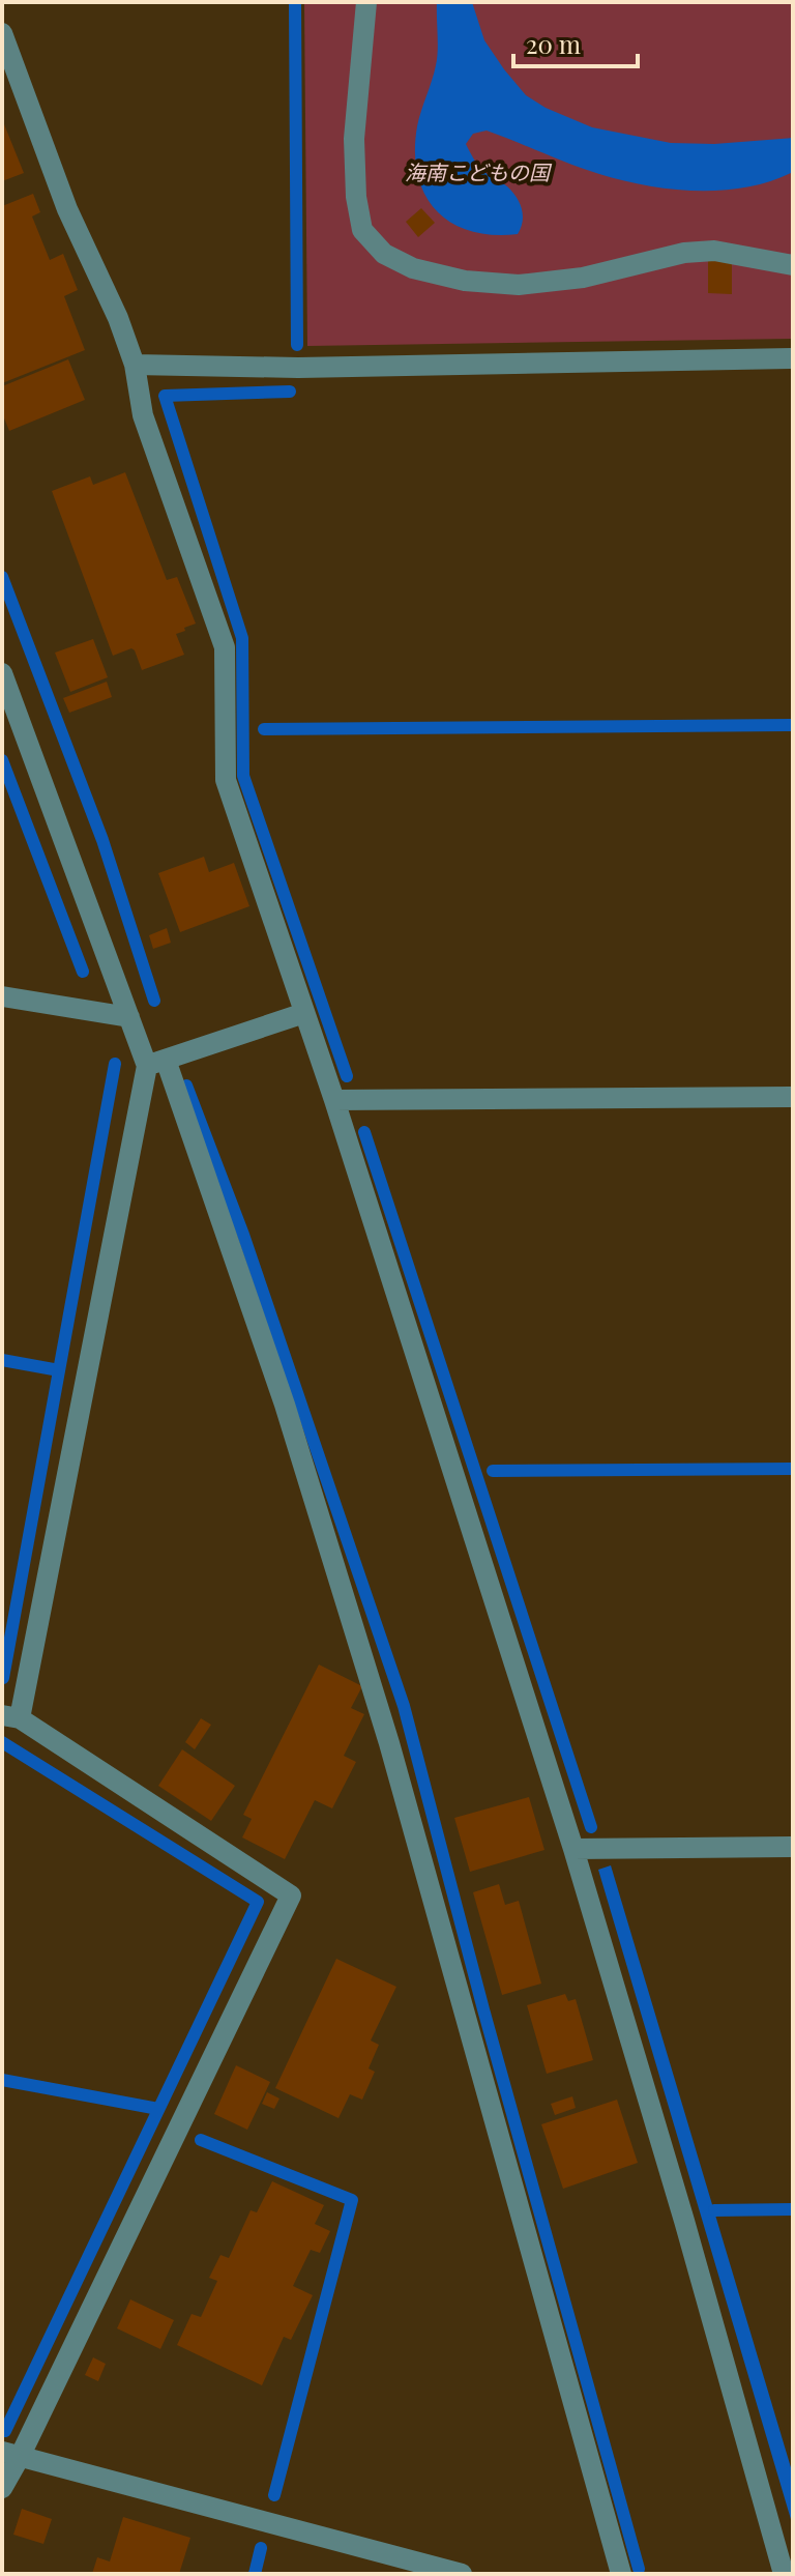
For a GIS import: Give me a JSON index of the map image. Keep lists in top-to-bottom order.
{
  "parks": ["海南こどもの国"],
  "scale_bar": "20 m"
}
